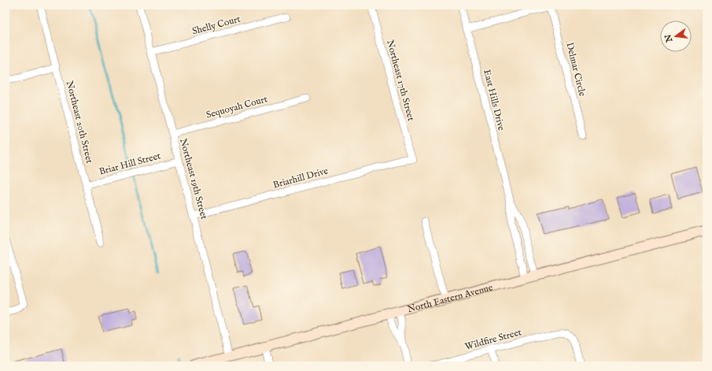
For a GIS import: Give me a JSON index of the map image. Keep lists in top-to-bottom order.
{
  "streets": {
    "main road": ["North Eastern Avenue"],
    "street": [
      "Shelly Court",
      "Delmar Circle",
      "Northeast 17th Street",
      "East Hills Drive",
      "Sequoyah Court",
      "Northeast 20th Street",
      "Briar Hill Street",
      "Briarhill Drive",
      "Northeast 19th Street",
      "Wildfire Street"
    ]
  },
  "crossings": [
    ["Shelly Court", "Northeast 19th Street"],
    ["Northeast 17th Street", "Briarhill Drive"],
    ["East Hills Drive", "North Eastern Avenue"],
    ["Sequoyah Court", "Northeast 19th Street"],
    ["Northeast 20th Street", "Briar Hill Street"],
    ["Briar Hill Street", "Northeast 19th Street"],
    ["Briarhill Drive", "Northeast 19th Street"],
    ["Northeast 19th Street", "North Eastern Avenue"]
  ],
  "north": "left"
}
